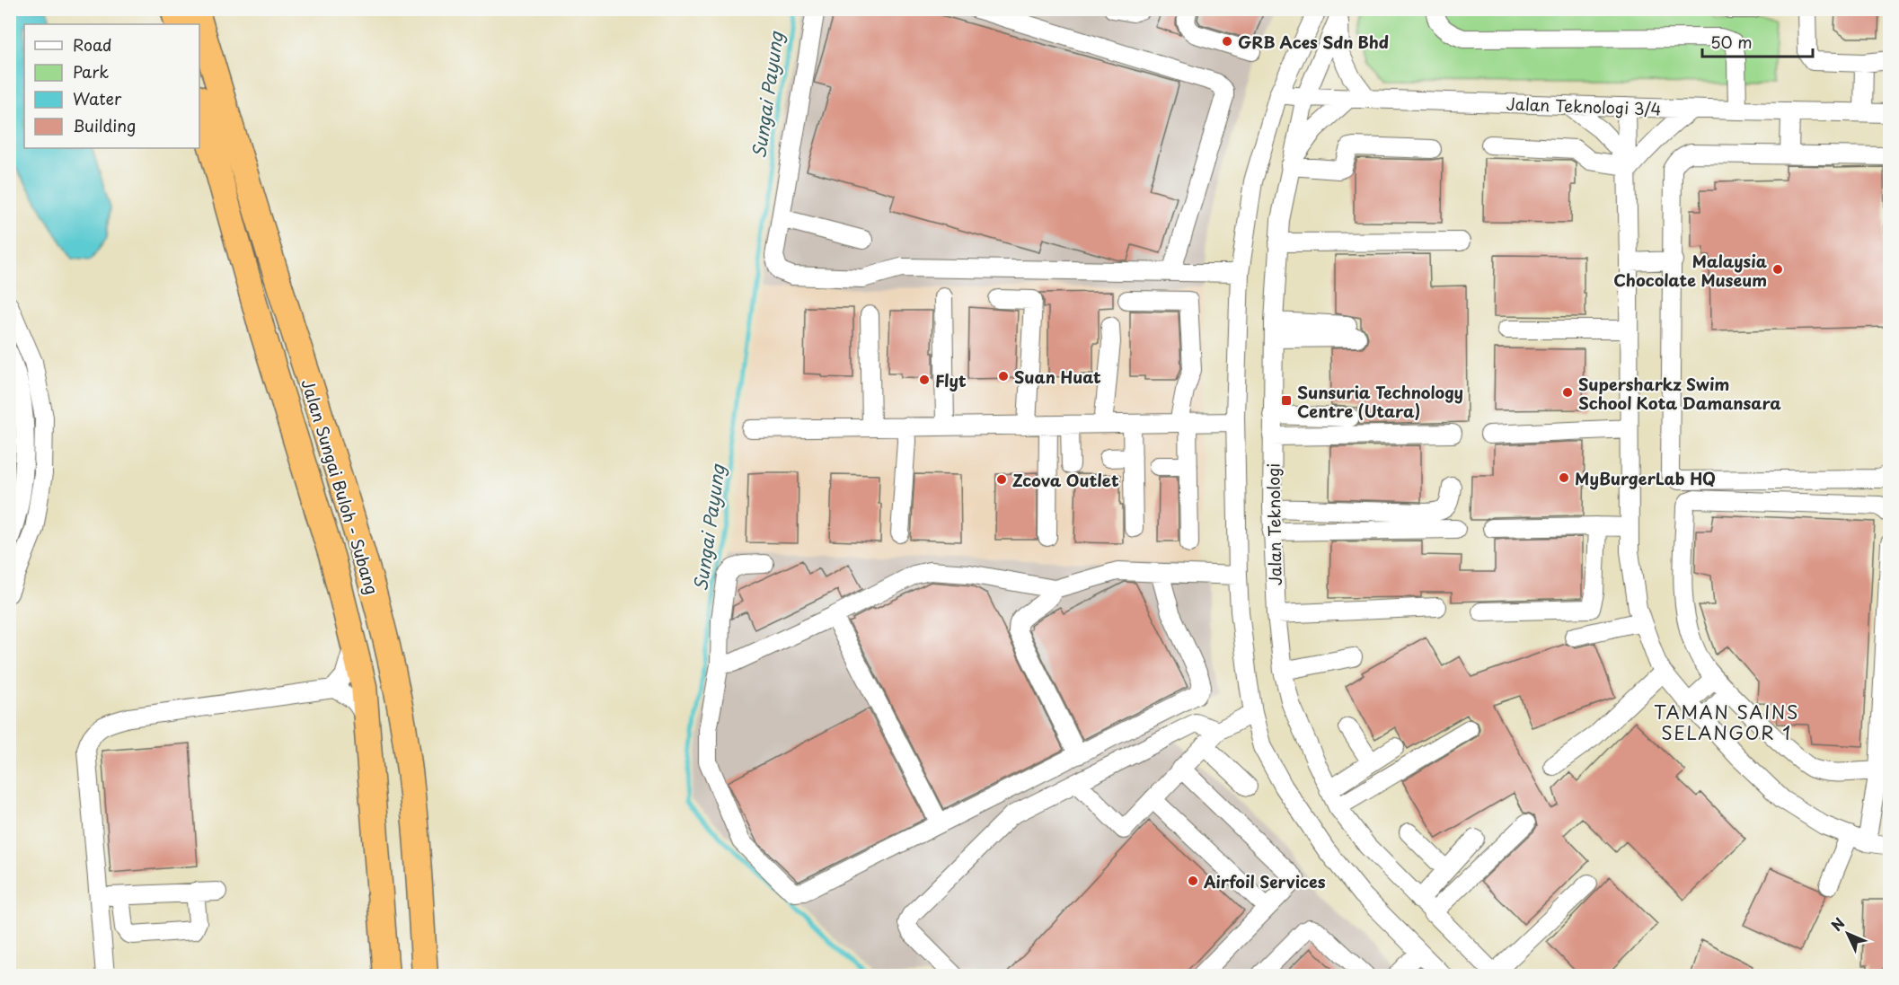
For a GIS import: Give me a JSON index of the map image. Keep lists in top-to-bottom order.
{
  "streets": {
    "highway": ["Jalan Sungai Buloh - Subang"],
    "street": ["Jalan Teknologi 3/4", "Jalan Teknologi"]
  },
  "crossings": [
    ["Jalan Teknologi 3/4", "Jalan Teknologi"]
  ],
  "districts": ["TAMAN SAINS SELANGOR 1"],
  "water": ["Sungai Payung"],
  "places": {
    "other": [
      "GRB Aces Sdn Bhd",
      "Malaysia Chocolate Museum",
      "Suan Huat",
      "Flyt",
      "Supersharkz Swim School Kota Damansara",
      "MyBurgerLab HQ",
      "Zcova Outlet",
      "Airfoil Services"
    ],
    "transit": ["Sunsuria Technology Centre (Utara)"]
  },
  "legend": [
    "Road",
    "Park",
    "Water",
    "Building"
  ],
  "scale_bar": "50 m",
  "north": "top left"
}
